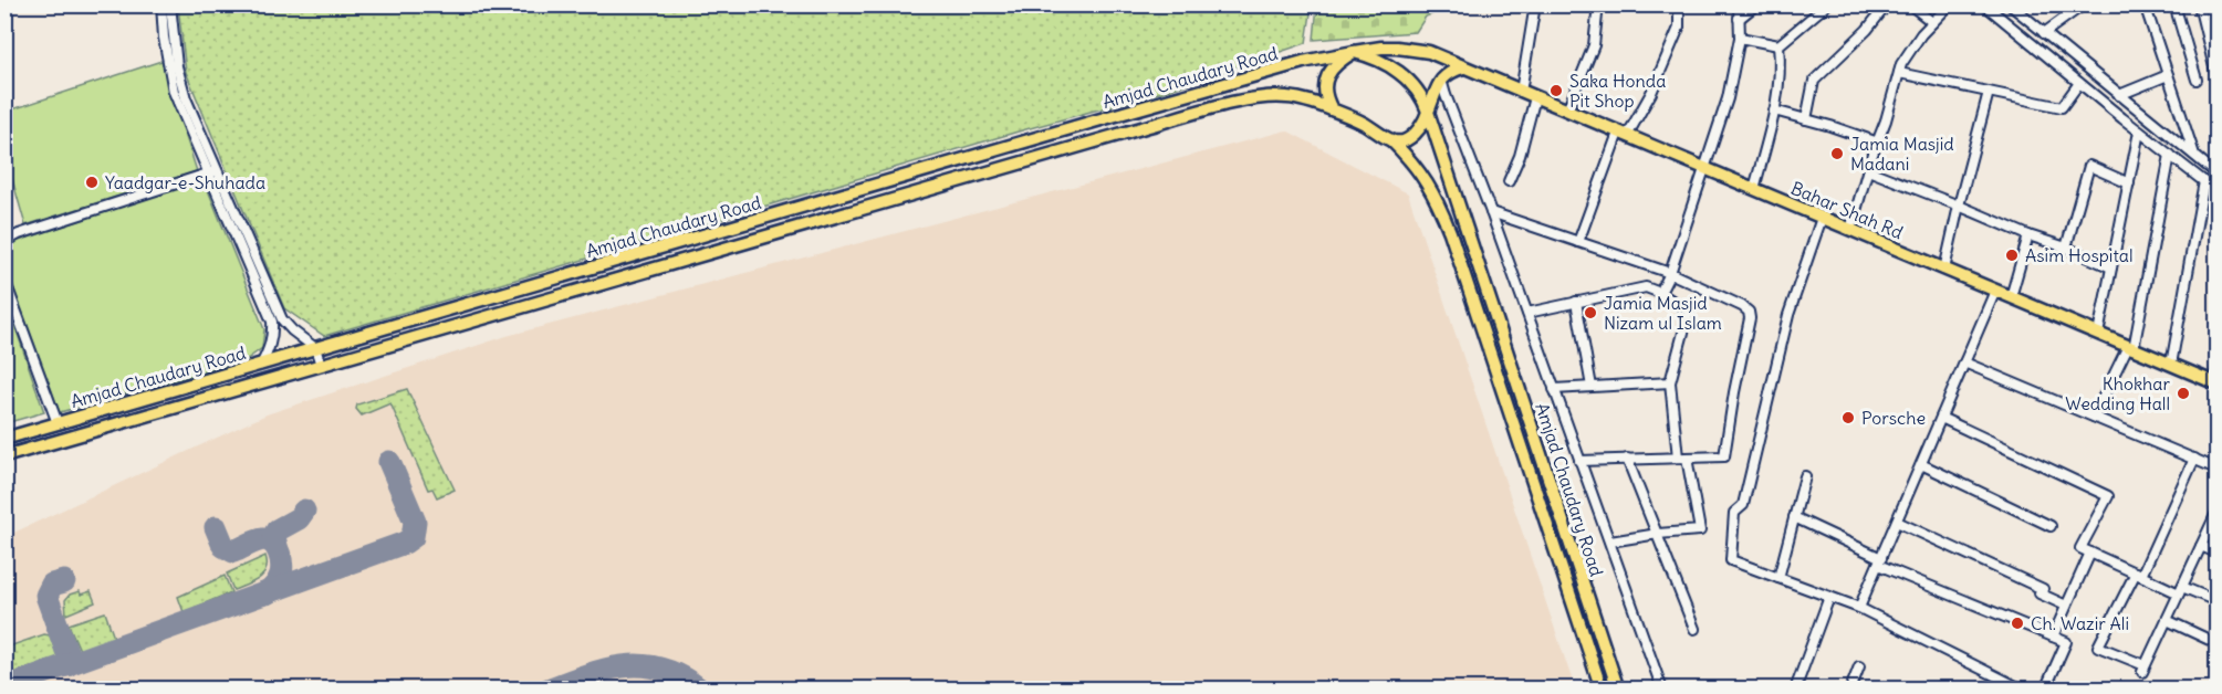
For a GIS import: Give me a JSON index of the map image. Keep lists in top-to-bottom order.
{
  "streets": {
    "main road": ["Amjad Chaudary Road", "Bahar Shah Rd"]
  },
  "crossings": [
    ["Amjad Chaudary Road", "Bahar Shah Rd"]
  ],
  "places": [
    "Saka Honda Pit Shop",
    "Jamia Masjid Madani",
    "Yaadgar-e-Shuhada",
    "Asim Hospital",
    "Jamia Masjid Nizam ul Islam",
    "Khokhar Wedding Hall",
    "Porsche",
    "Ch. Wazir Ali"
  ]
}
